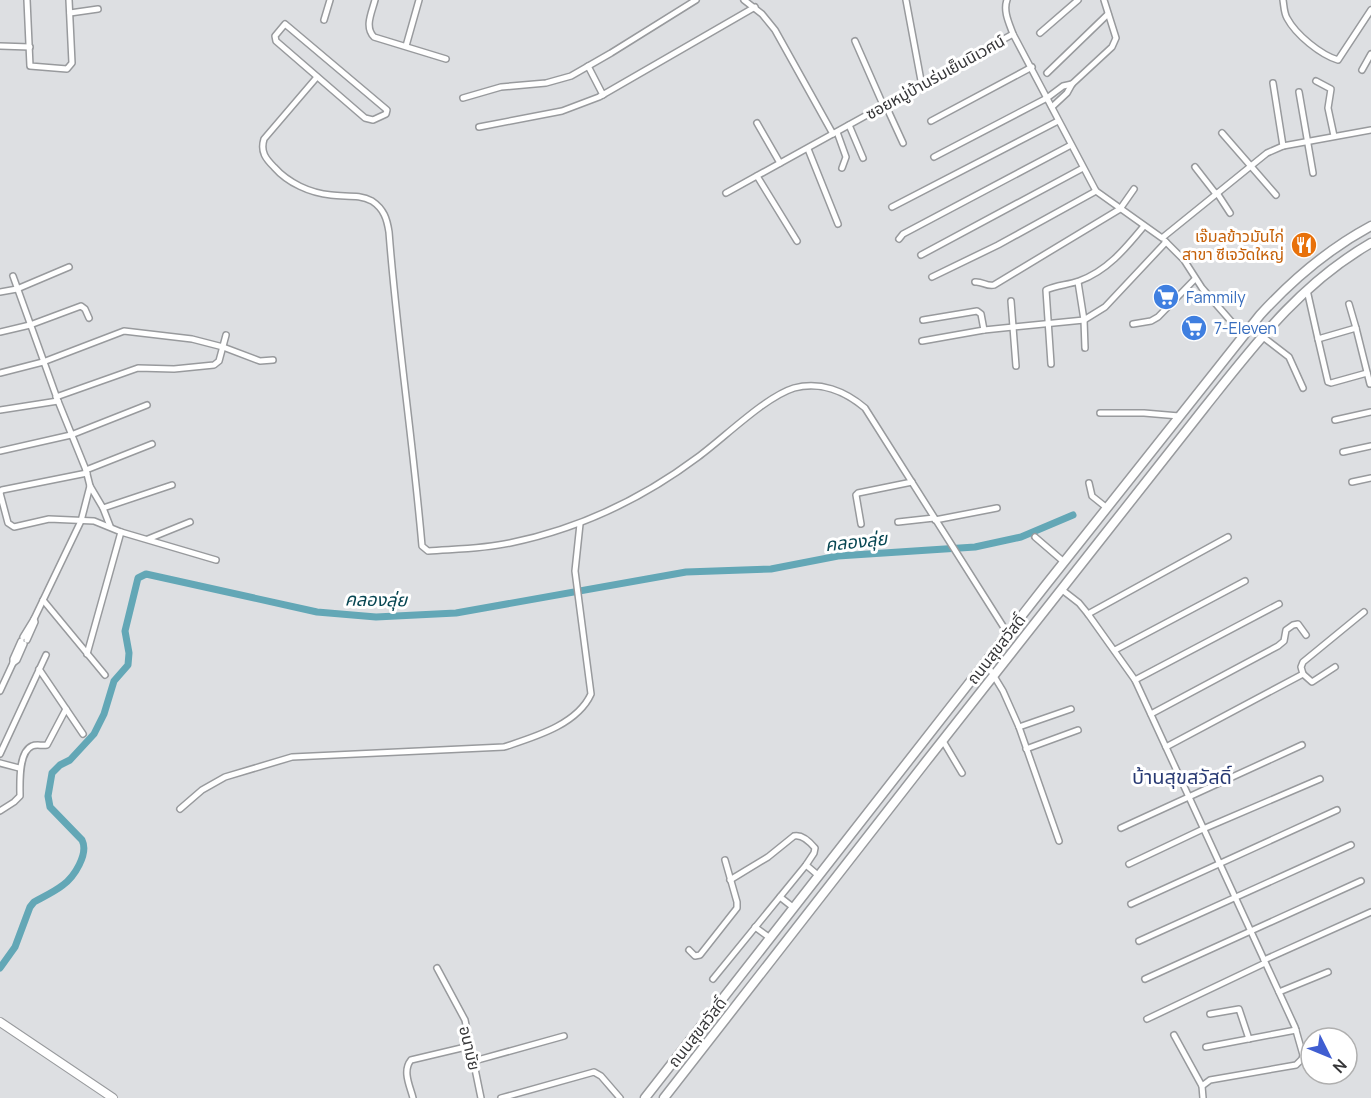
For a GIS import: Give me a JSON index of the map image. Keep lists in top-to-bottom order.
{
  "streets": {
    "main road": ["ถนนสุขสวัสดิ์"],
    "street": ["ซอยหมู่บ้านร่มเย็นนิเวศน์", "อนามัย"]
  },
  "crossings": [
    ["ซอยหมู่บ้านร่มเย็นนิเวศน์", "ถนนสุขสวัสดิ์"]
  ],
  "districts": ["บ้านสุขสวัสดิ์"],
  "water": ["คลองลุ่ย"],
  "places": {
    "restaurant": ["เจ๊มลข้าวมันไก่ สาขา ซีเจวัดใหญ่"],
    "supermarket": ["Fammily", "7-Eleven"]
  },
  "north": "bottom right"
}
